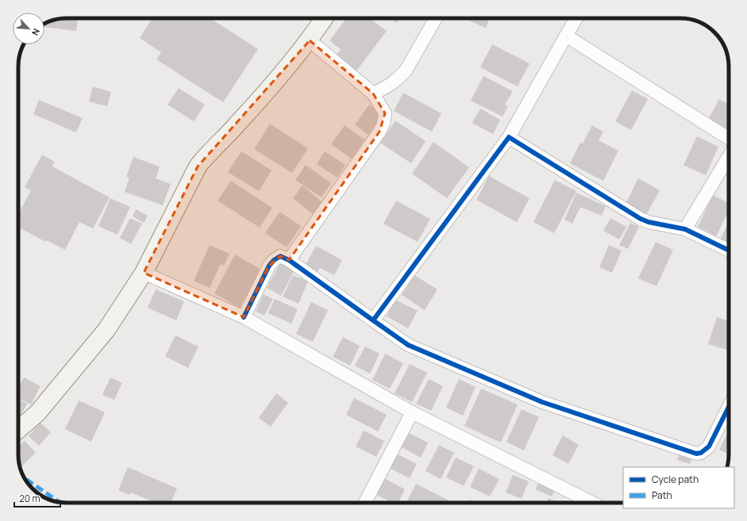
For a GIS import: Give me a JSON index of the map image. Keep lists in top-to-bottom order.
{
  "legend": ["Cycle path", "Path"],
  "scale_bar": "20 m",
  "north": "bottom right"
}
